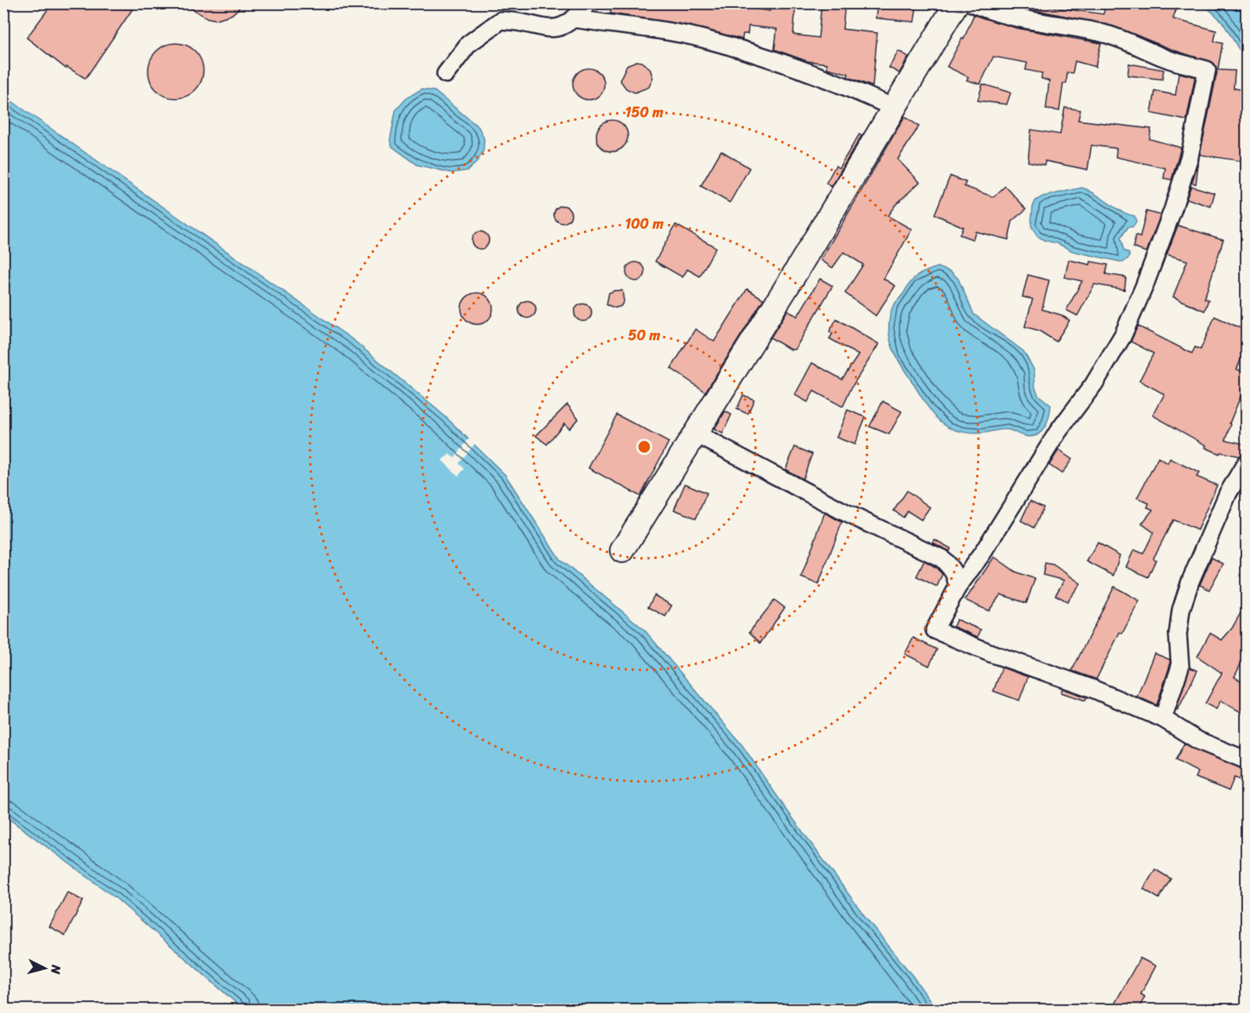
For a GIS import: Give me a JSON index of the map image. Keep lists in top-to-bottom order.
{
  "north": "right",
  "rings": ["150 m", "100 m", "50 m"]
}
